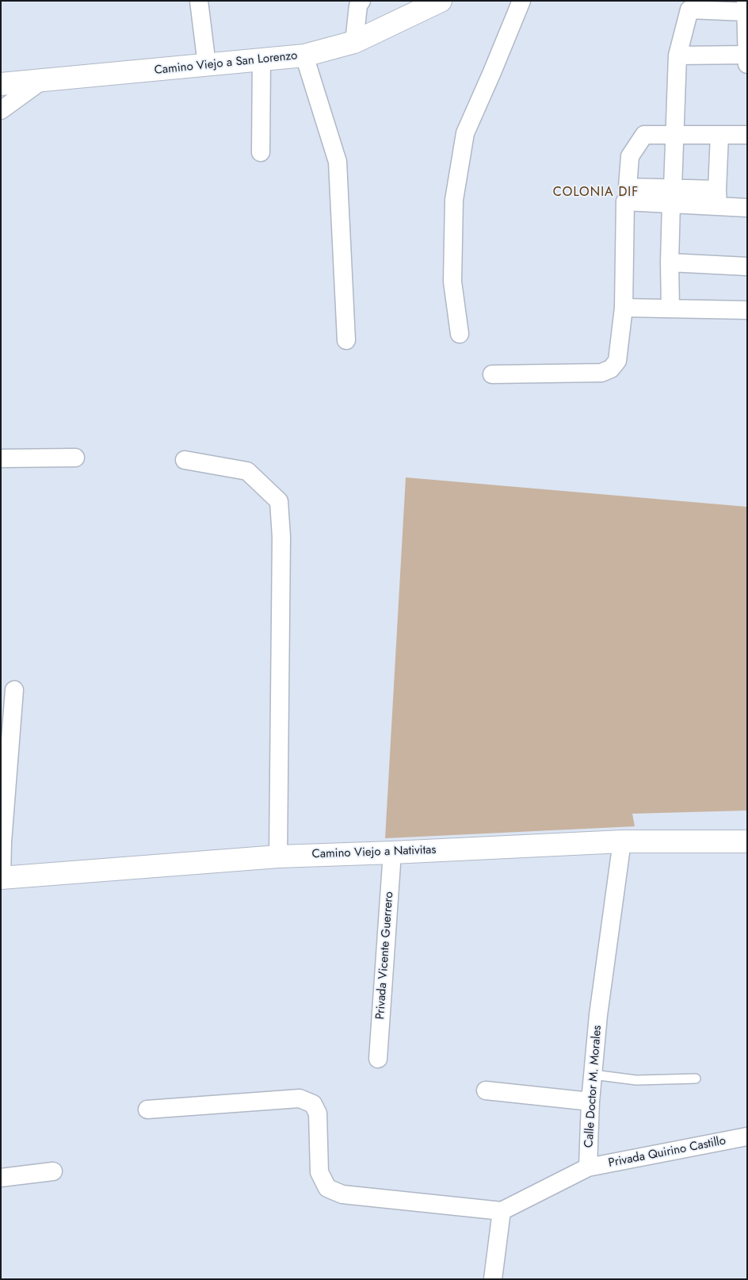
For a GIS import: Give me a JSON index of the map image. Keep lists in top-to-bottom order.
{
  "streets": {
    "street": [
      "Camino Viejo a San Lorenzo",
      "Camino Viejo a Nativitas",
      "Privada Vicente Guerrero",
      "Calle Doctor M. Morales",
      "Privada Quirino Castillo"
    ]
  },
  "crossings": [
    ["Camino Viejo a Nativitas", "Privada Vicente Guerrero"],
    ["Camino Viejo a Nativitas", "Calle Doctor M. Morales"],
    ["Calle Doctor M. Morales", "Privada Quirino Castillo"]
  ],
  "districts": ["COLONIA DIF"]
}
